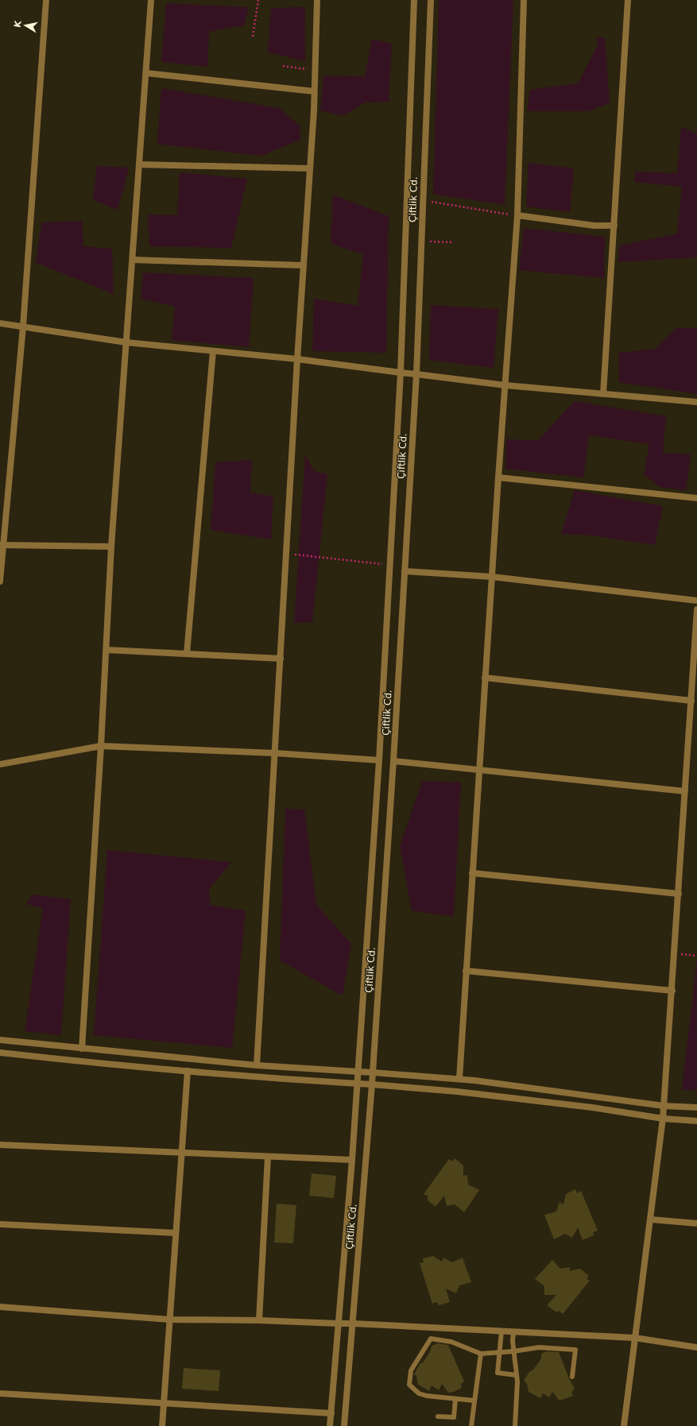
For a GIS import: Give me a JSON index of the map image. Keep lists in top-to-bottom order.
{
  "streets": {
    "street": ["Çiftlik Cd."]
  },
  "north": "left"
}
